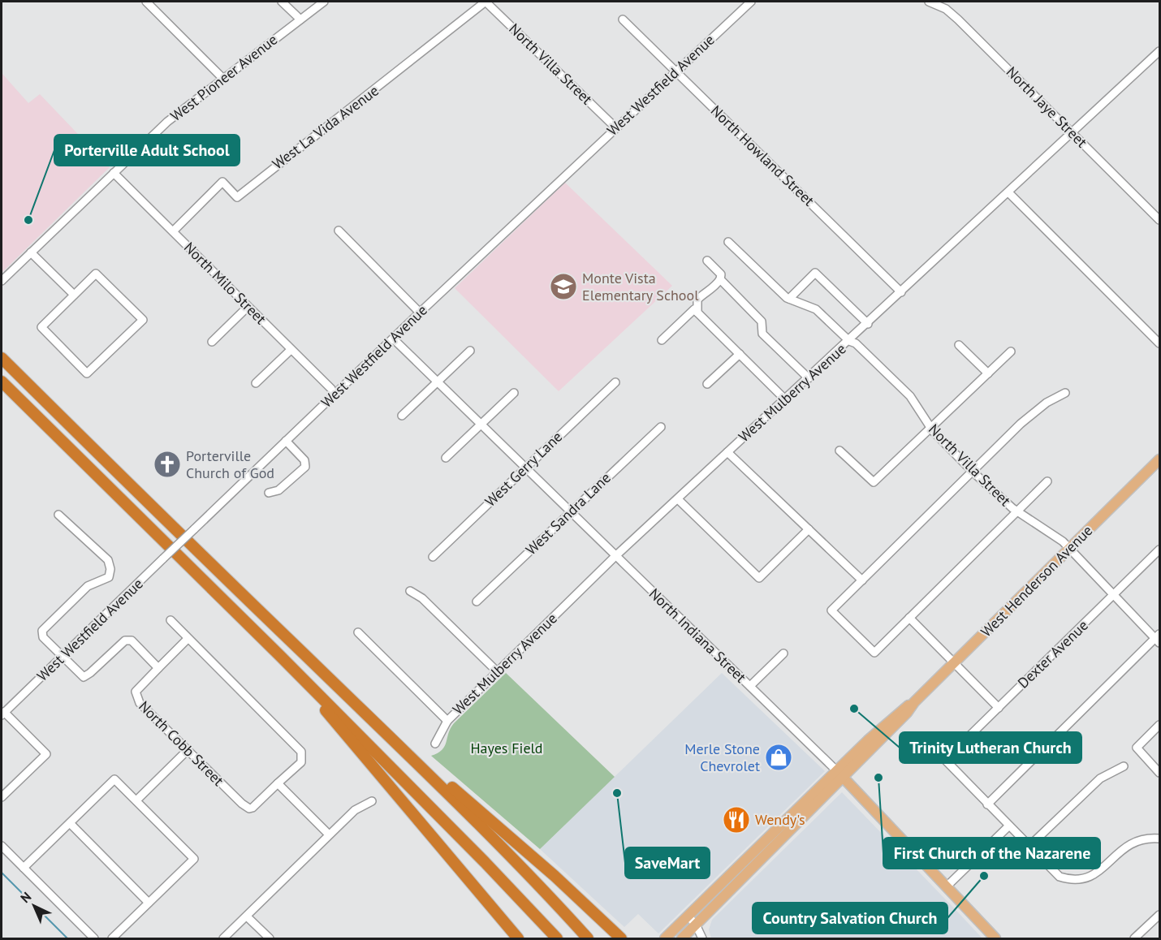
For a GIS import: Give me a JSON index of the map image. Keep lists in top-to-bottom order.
{
  "streets": {
    "main road": ["West Henderson Avenue", "North Indiana Street"],
    "street": [
      "North Villa Street",
      "West Pioneer Avenue",
      "West Westfield Avenue",
      "North Jaye Street",
      "West La Vida Avenue",
      "North Howland Street",
      "North Milo Street",
      "West Mulberry Avenue",
      "West Gerry Lane",
      "West Sandra Lane",
      "Dexter Avenue",
      "North Cobb Street"
    ]
  },
  "crossings": [
    ["North Villa Street", "West Westfield Avenue"],
    ["North Villa Street", "West La Vida Avenue"],
    ["North Villa Street", "West Mulberry Avenue"],
    ["North Villa Street", "West Henderson Avenue"],
    ["North Villa Street", "Dexter Avenue"],
    ["West Pioneer Avenue", "North Milo Street"],
    ["West Westfield Avenue", "North Howland Street"],
    ["West Westfield Avenue", "North Milo Street"],
    ["West Westfield Avenue", "North Indiana Street"],
    ["North Jaye Street", "West Mulberry Avenue"],
    ["West La Vida Avenue", "North Milo Street"],
    ["North Howland Street", "West Mulberry Avenue"],
    ["West Mulberry Avenue", "North Indiana Street"],
    ["West Gerry Lane", "North Indiana Street"],
    ["West Sandra Lane", "North Indiana Street"],
    ["West Henderson Avenue", "North Indiana Street"]
  ],
  "parks": ["Hayes Field"],
  "places": {
    "other": [
      "Porterville Adult School",
      "Trinity Lutheran Church",
      "First Church of the Nazarene",
      "SaveMart",
      "Country Salvation Church"
    ],
    "school or university": ["Monte Vista Elementary School"],
    "church": ["Porterville Church of God"],
    "shop": ["Merle Stone Chevrolet"],
    "restaurant": ["Wendy's"]
  },
  "north": "top left"
}
